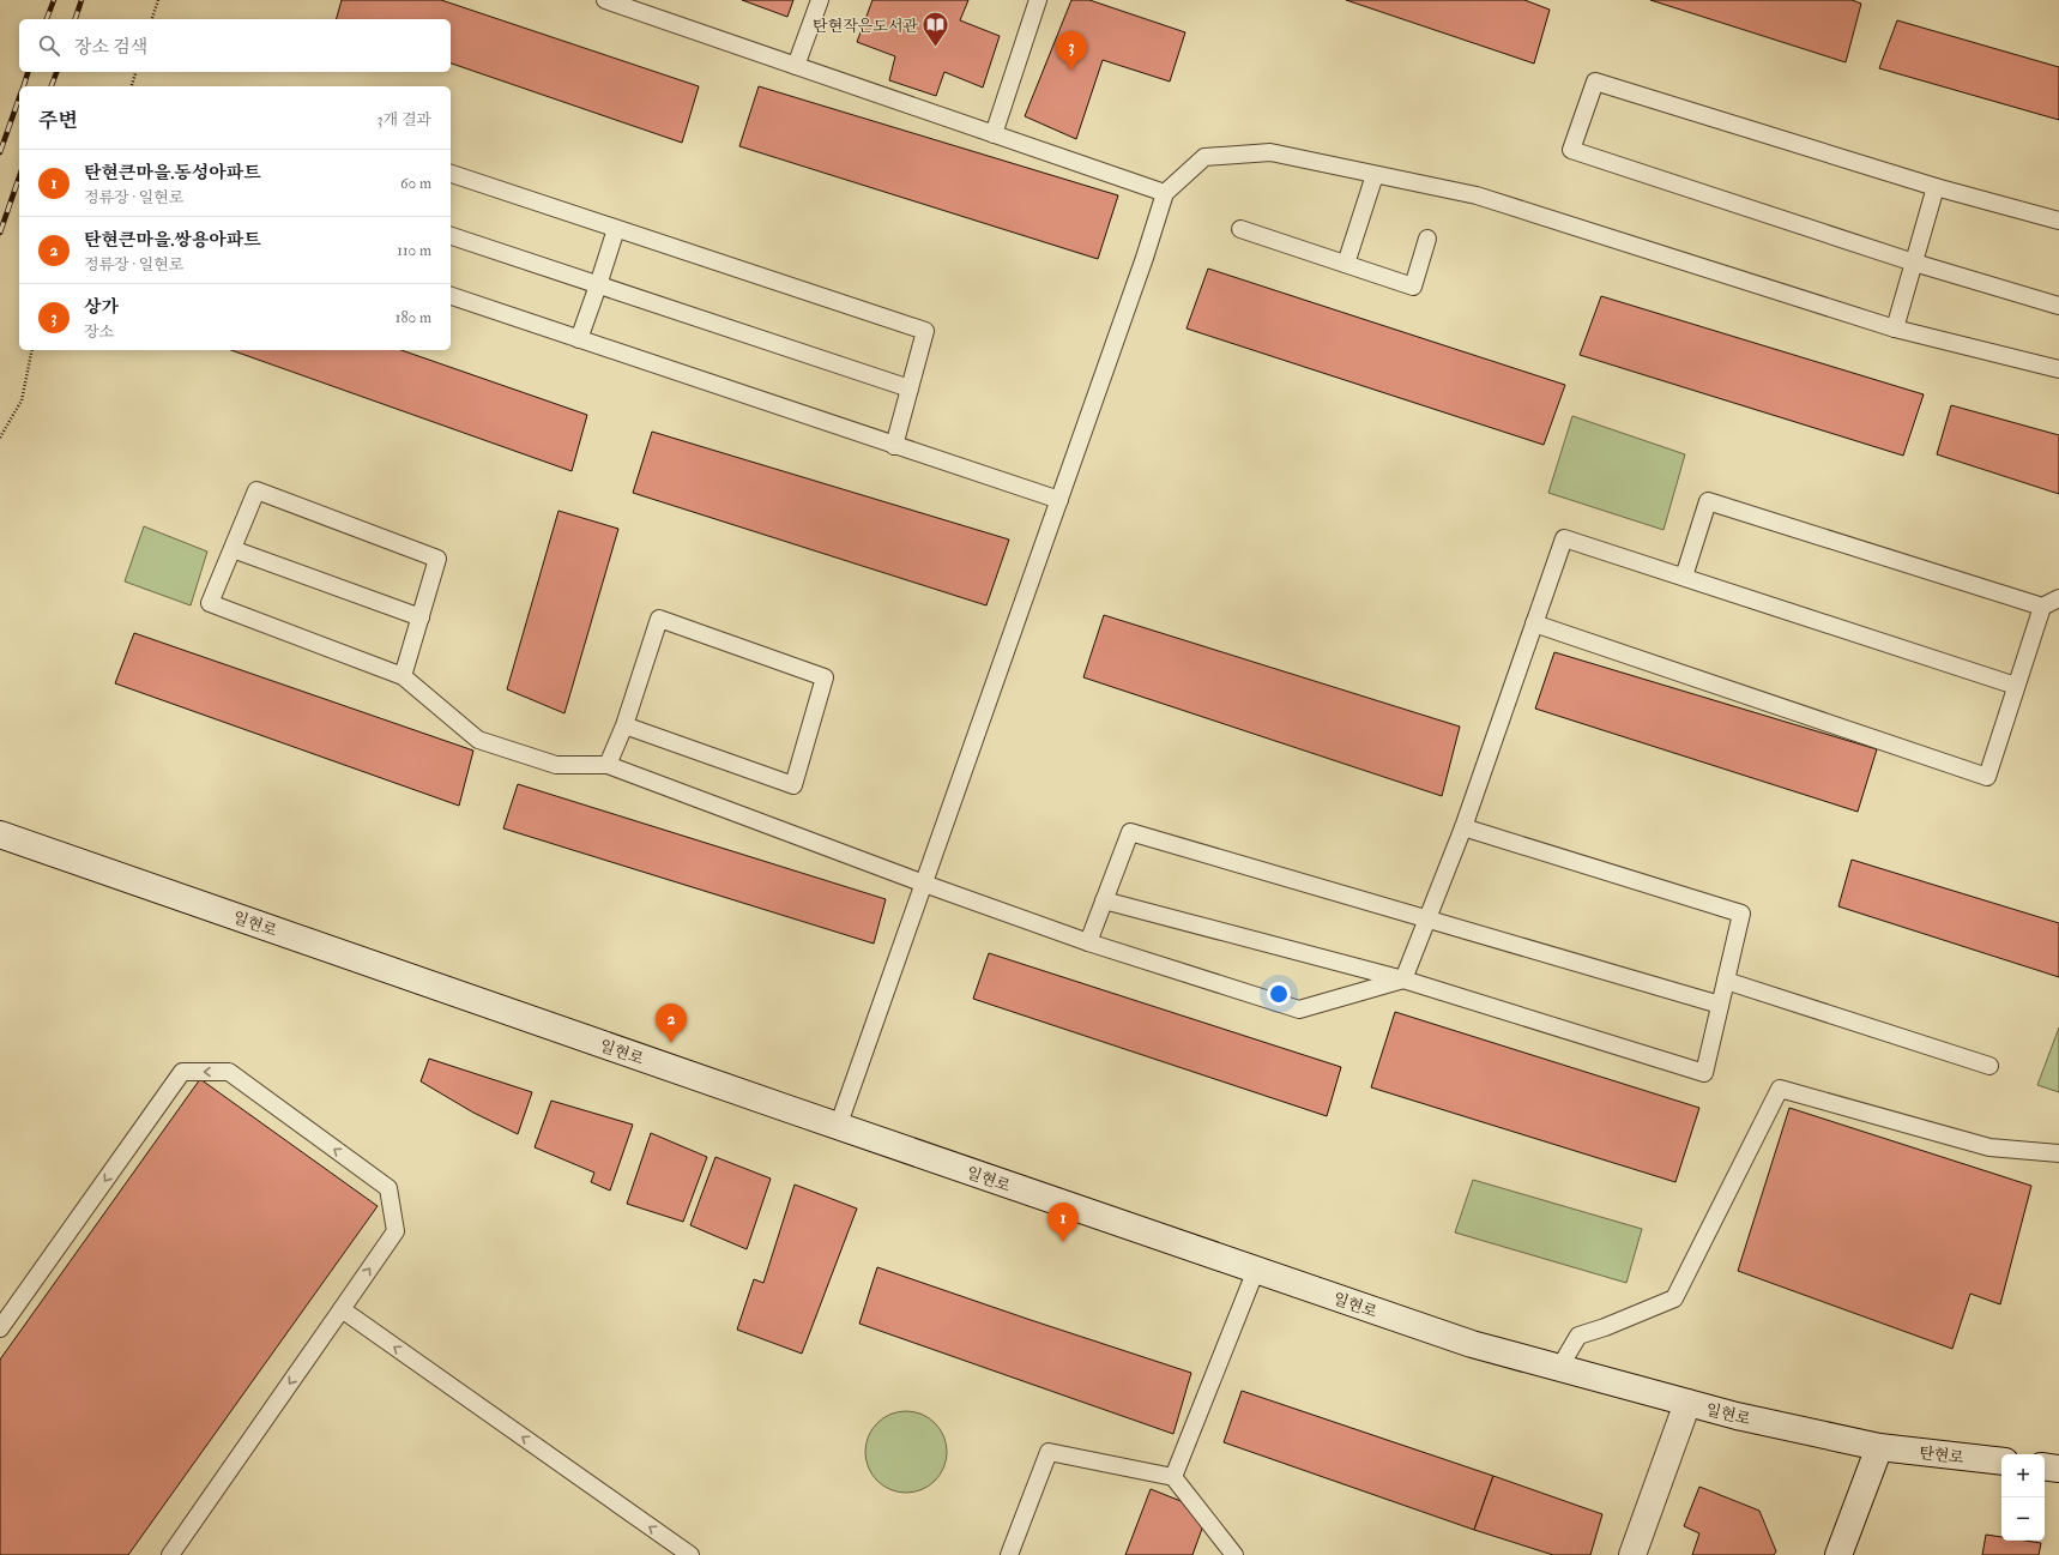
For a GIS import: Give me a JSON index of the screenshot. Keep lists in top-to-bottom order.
{
  "streets": {
    "main road": ["일현로", "탄현로"]
  },
  "crossings": [
    ["일현로", "탄현로"]
  ],
  "places": {
    "library": ["탄현작은도서관"]
  },
  "page": {
    "search": "장소 검색",
    "pins": ["3", "2", "1"],
    "heading": ["주변", "3개 결과"],
    "list": [
      {
        "mark": "1",
        "name": "탄현큰마을.동성아파트",
        "note": "정류장 · 일현로",
        "value": "60 m"
      },
      {
        "mark": "2",
        "name": "탄현큰마을.쌍용아파트",
        "note": "정류장 · 일현로",
        "value": "110 m"
      },
      {
        "mark": "3",
        "name": "상가",
        "note": "장소",
        "value": "180 m"
      }
    ],
    "map_buttons": ["+", "−"]
  }
}
